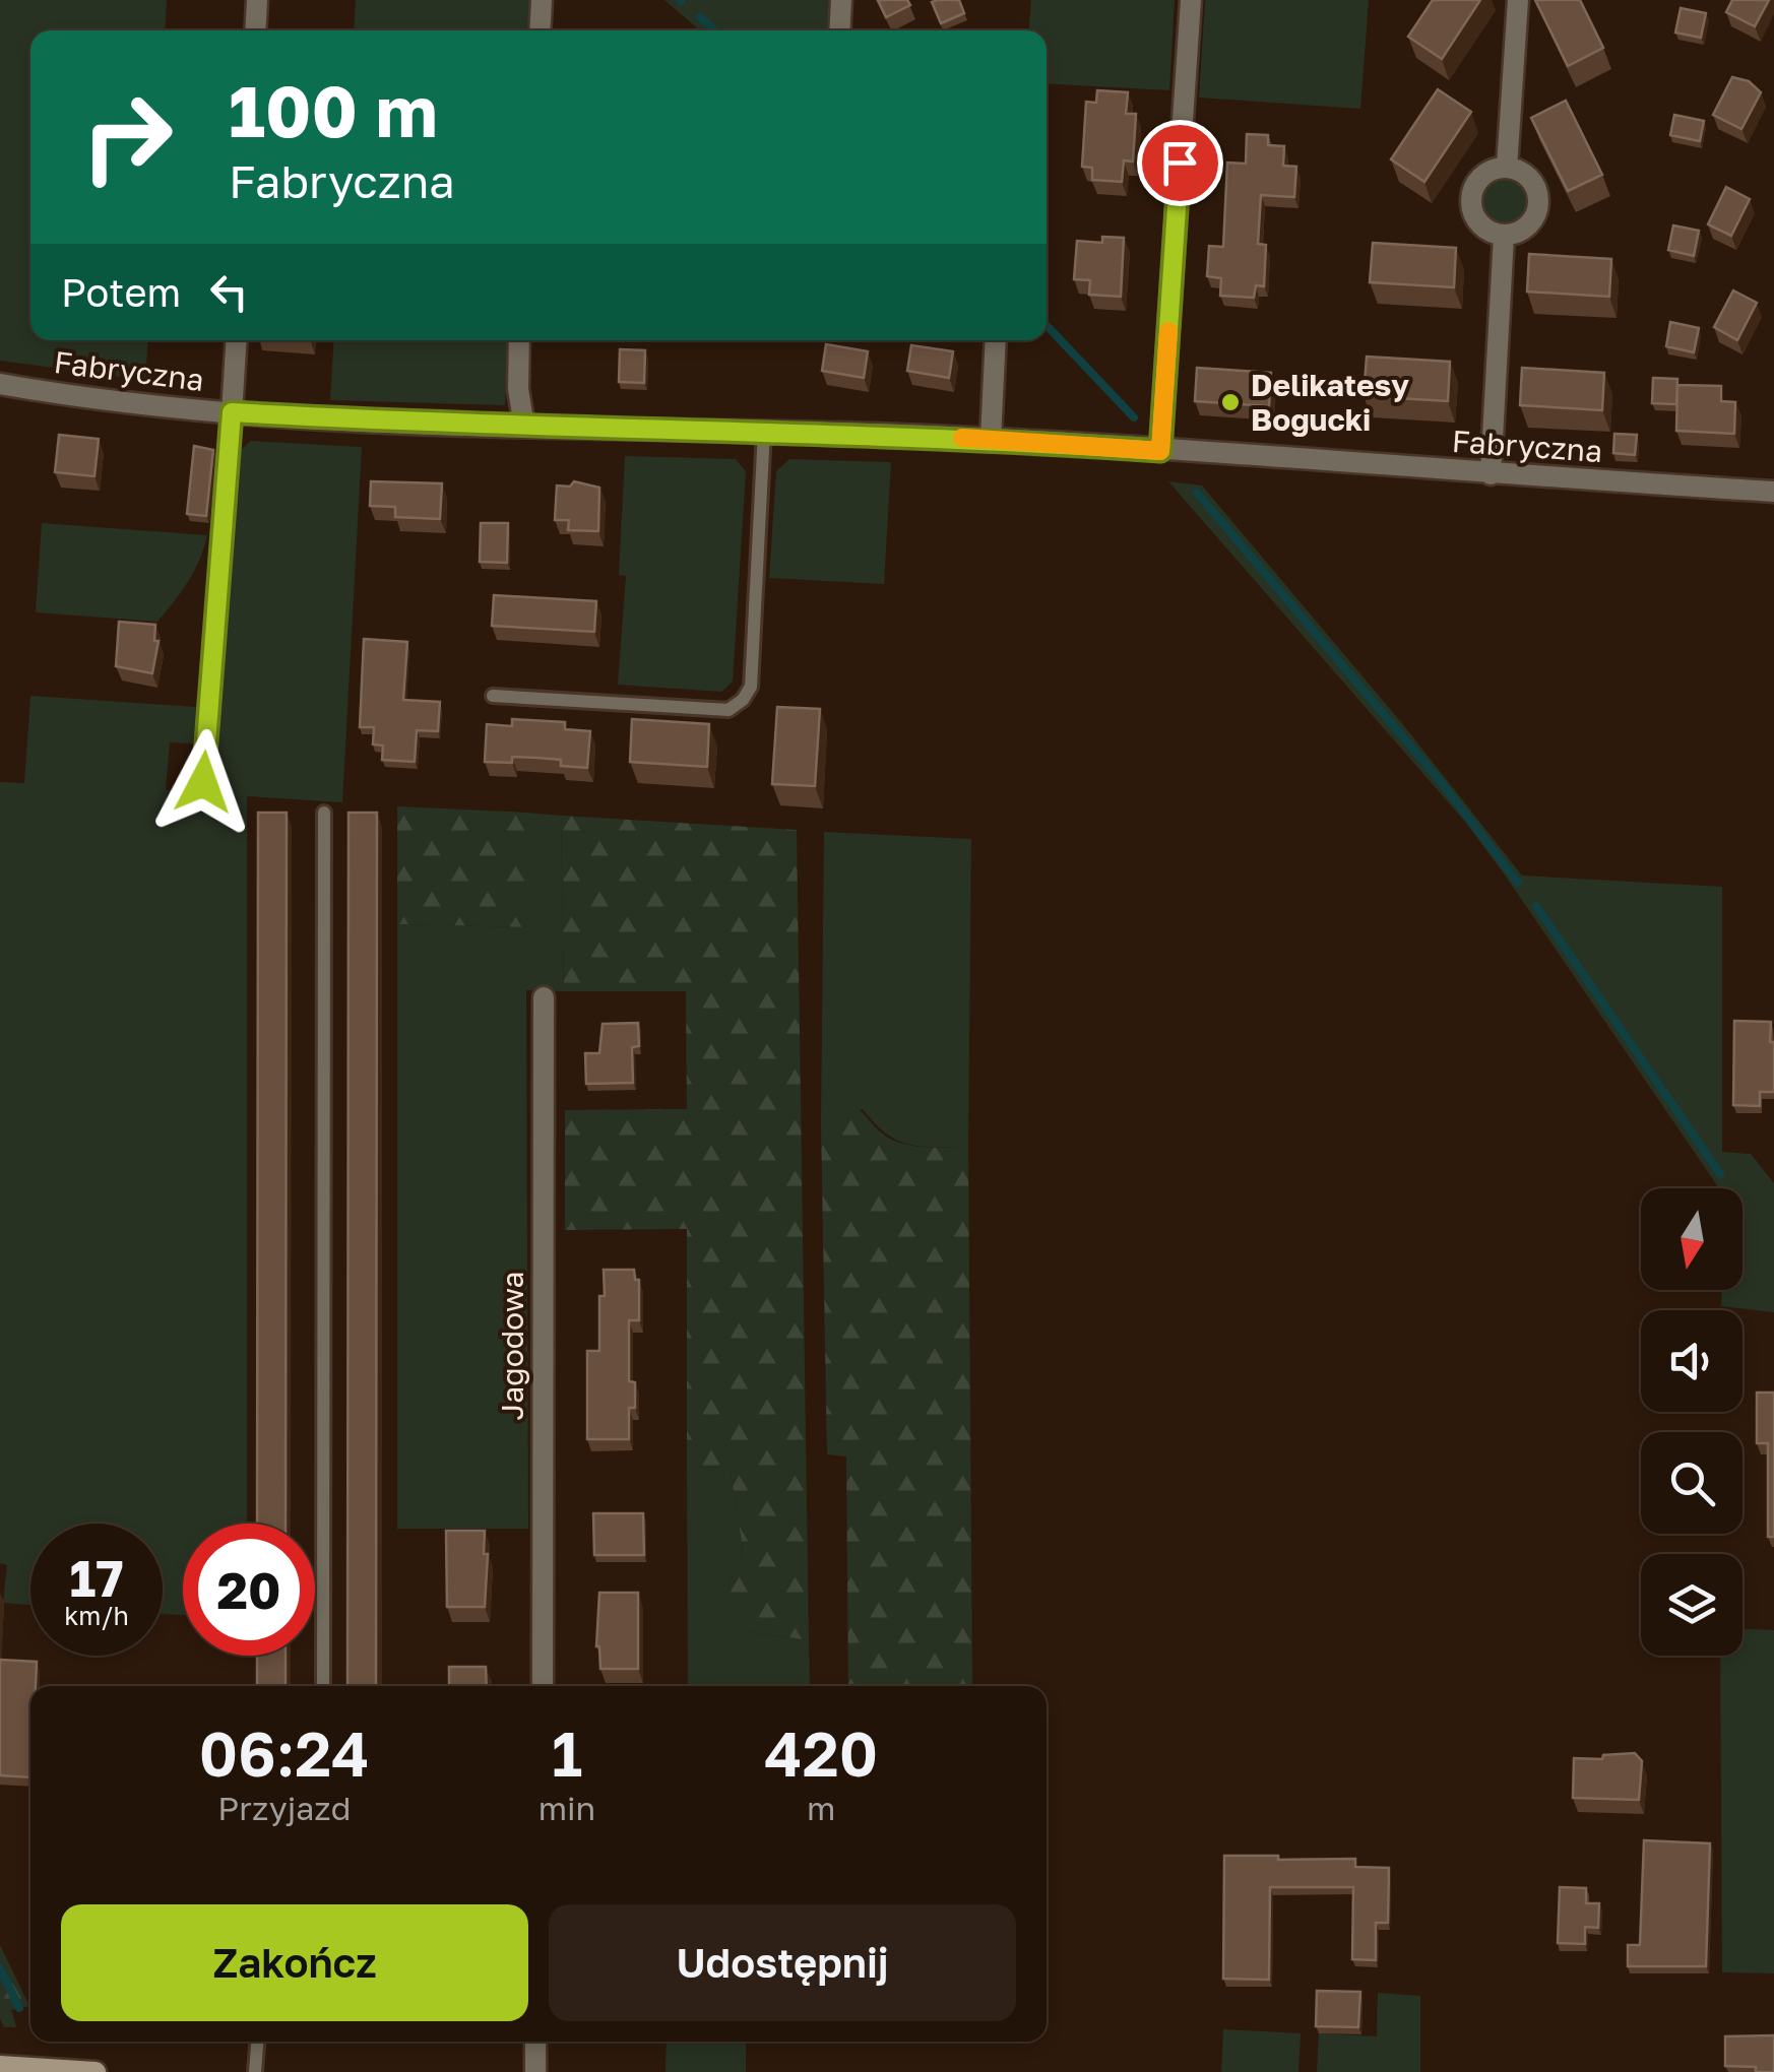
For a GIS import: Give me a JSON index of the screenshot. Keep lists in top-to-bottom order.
{
  "streets": {
    "street": ["Fabryczna", "Jagodowa"]
  },
  "places": ["Delikatesy Bogucki"],
  "north": "bottom",
  "page": {
    "turn": ["100 m", "Fabryczna"],
    "then": "Potem",
    "speed": "17 km/h",
    "limit": "20",
    "eta": [
      "06:24",
      "Przyjazd",
      "1",
      "min",
      "420",
      "m"
    ],
    "buttons": ["Zakończ", "Udostępnij"]
  }
}
